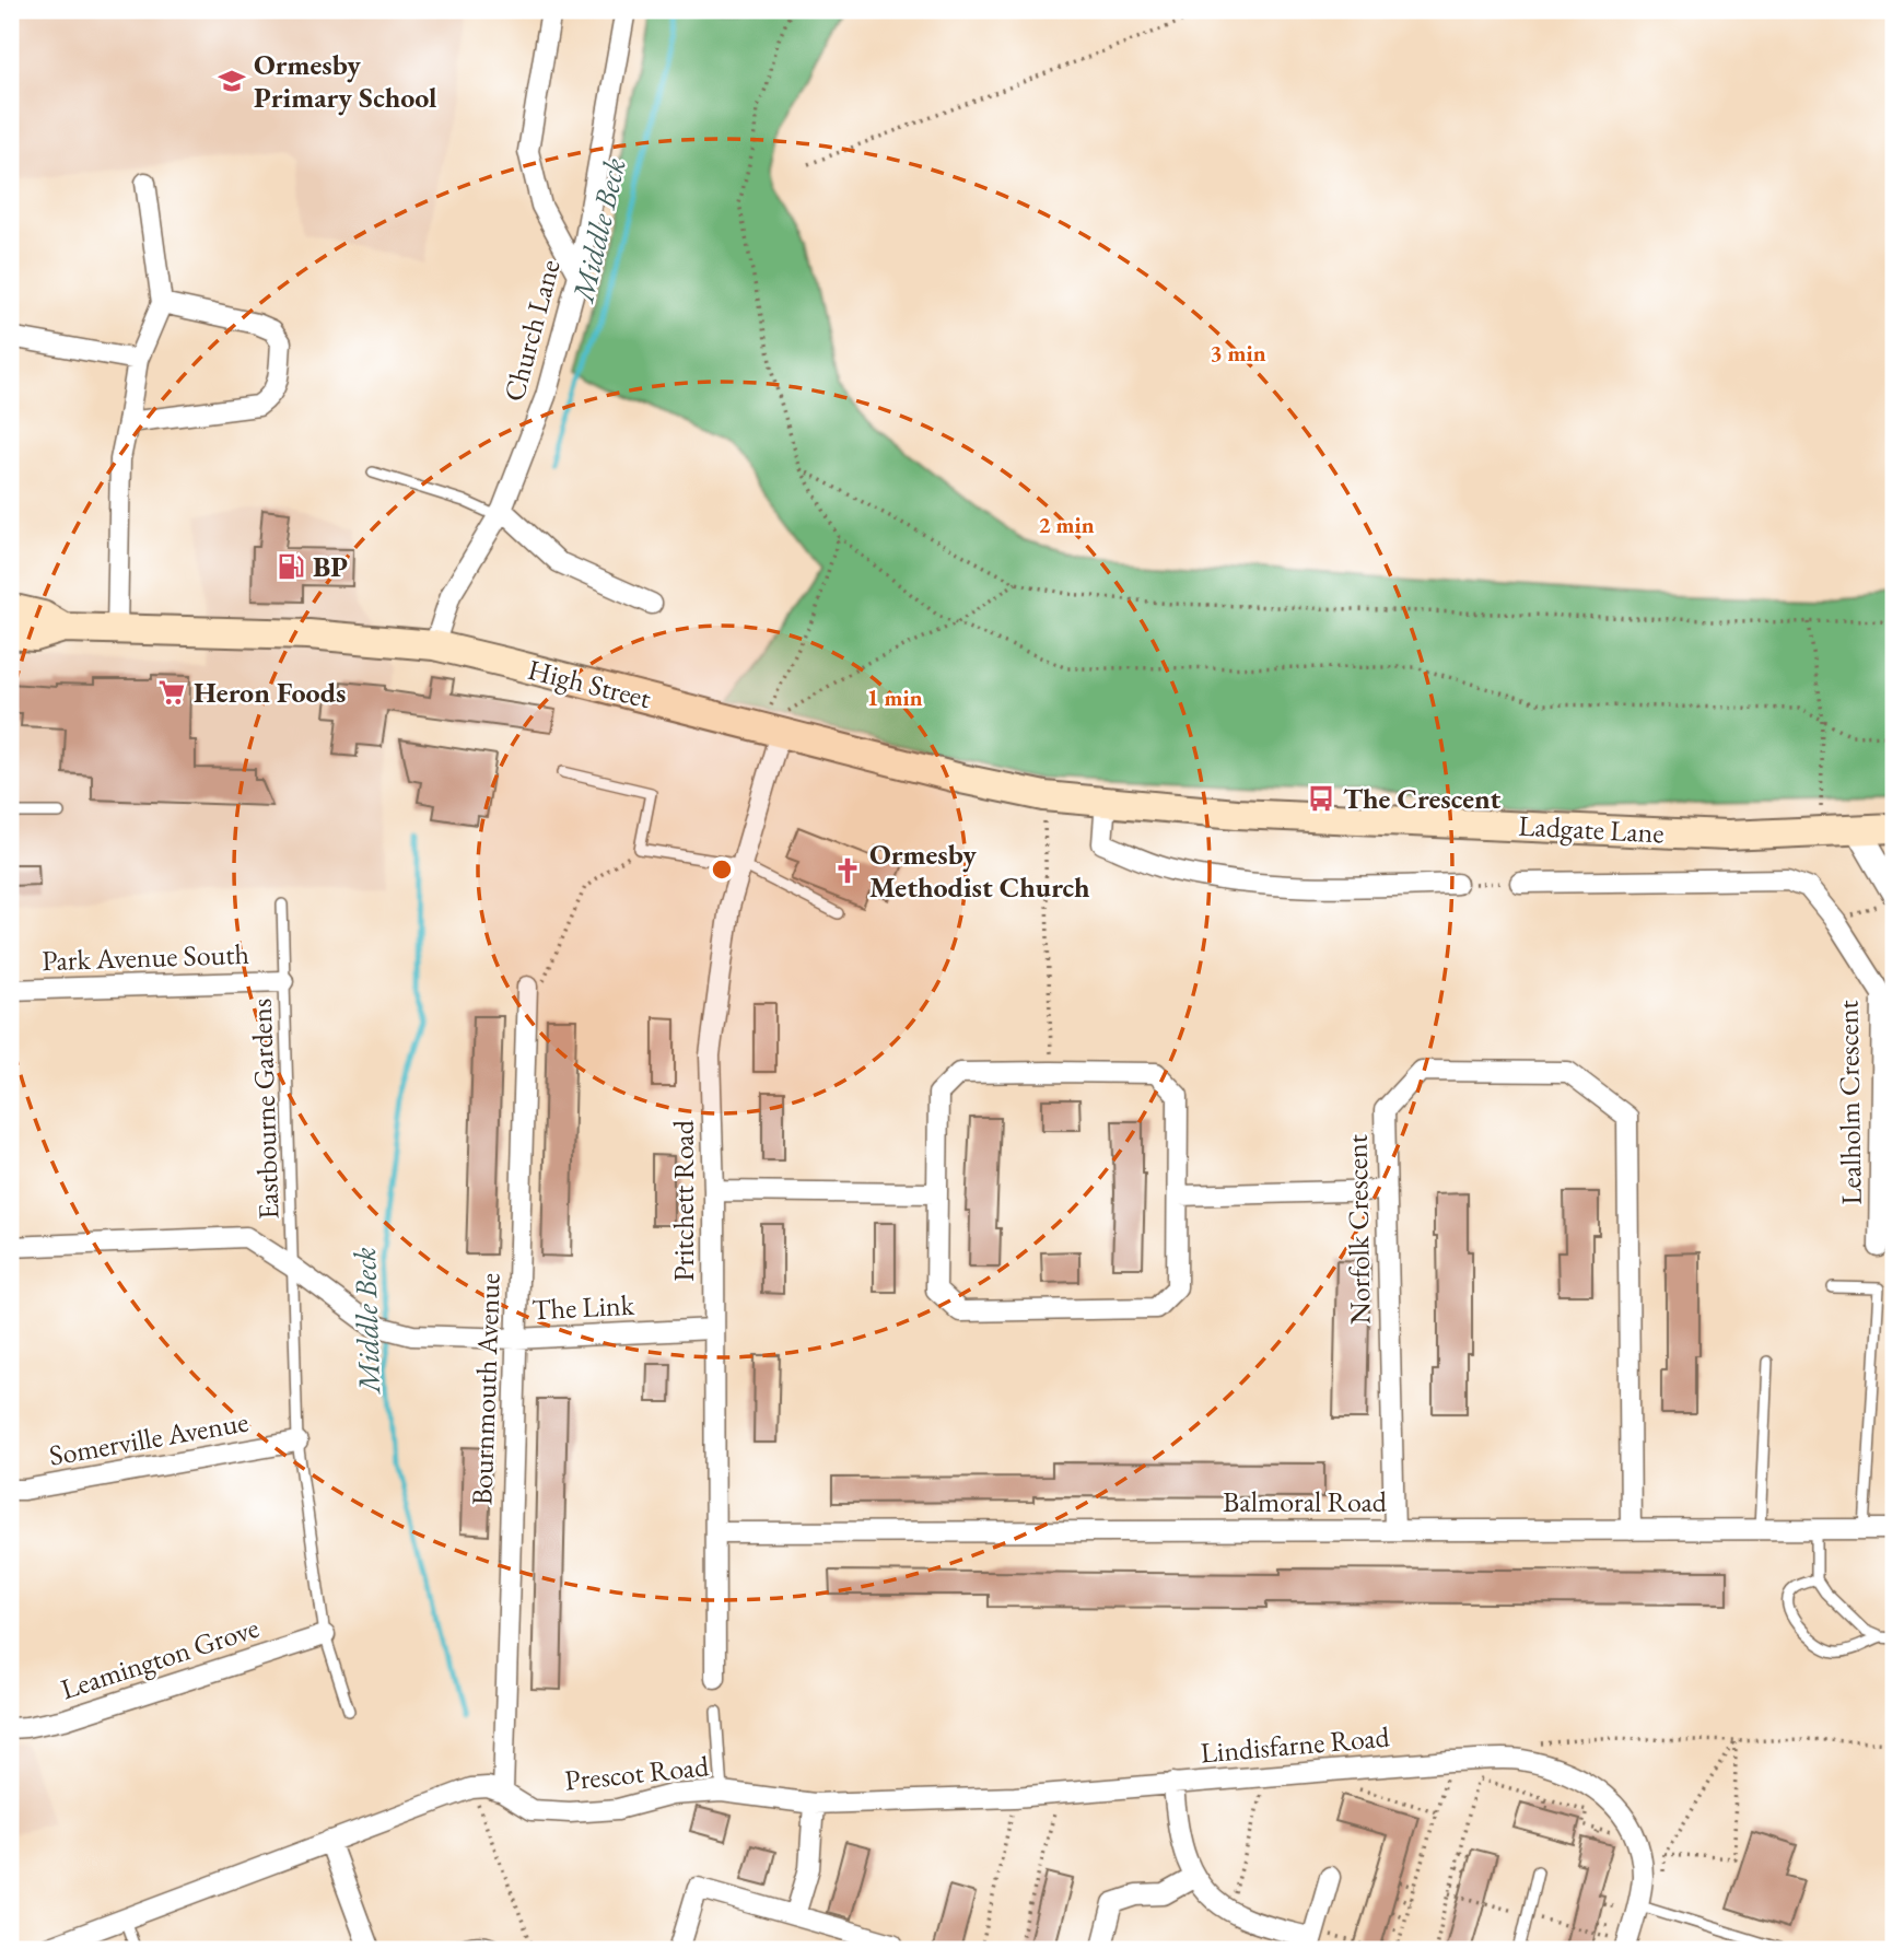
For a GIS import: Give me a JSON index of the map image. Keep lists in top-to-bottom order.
{
  "streets": {
    "main road": ["High Street", "Ladgate Lane"],
    "street": [
      "Church Lane",
      "Park Avenue South",
      "Lealholm Crescent",
      "Pritchett Road",
      "Norfolk Crescent",
      "The Link",
      "Bournmouth Avenue",
      "Somerville Avenue",
      "Balmoral Road",
      "Leamington Grove",
      "Lindisfarne Road",
      "Prescot Road"
    ],
    "lane": ["Eastbourne Gardens"]
  },
  "crossings": [
    ["Church Lane", "High Street"],
    ["High Street", "Ladgate Lane"],
    ["High Street", "Pritchett Road"],
    ["Park Avenue South", "Eastbourne Gardens"],
    ["Eastbourne Gardens", "The Link"],
    ["Eastbourne Gardens", "Somerville Avenue"],
    ["Pritchett Road", "The Link"],
    ["Pritchett Road", "Balmoral Road"],
    ["Norfolk Crescent", "Balmoral Road"],
    ["The Link", "Bournmouth Avenue"],
    ["Bournmouth Avenue", "Prescot Road"],
    ["Lindisfarne Road", "Prescot Road"]
  ],
  "water": ["Middle Beck"],
  "places": {
    "school or university": ["Ormesby Primary School"],
    "fuel station": ["BP"],
    "supermarket": ["Heron Foods"],
    "bus stop": ["The Crescent"],
    "church": ["Ormesby Methodist Church"]
  },
  "rings": ["3 min", "2 min", "1 min"]
}
